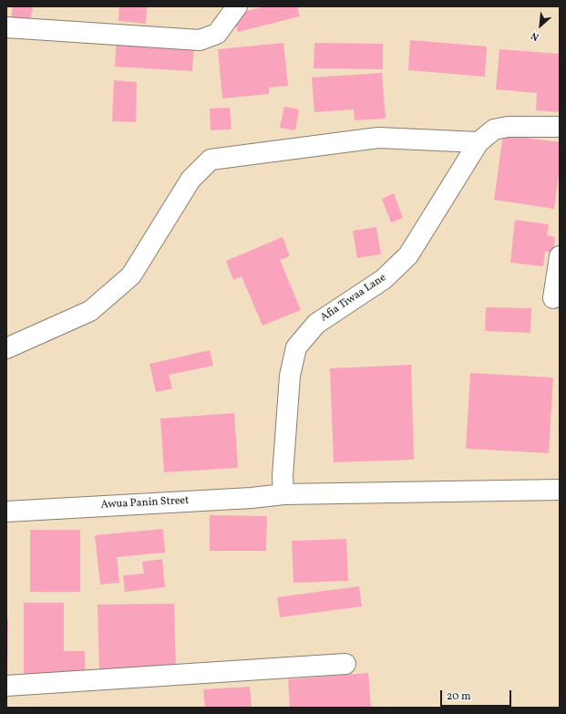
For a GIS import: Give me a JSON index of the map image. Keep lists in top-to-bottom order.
{
  "streets": {
    "street": ["Afia Tiwaa Lane", "Awua Panin Street"]
  },
  "crossings": [
    ["Afia Tiwaa Lane", "Awua Panin Street"]
  ],
  "scale_bar": "20 m",
  "north": "bottom left"
}
